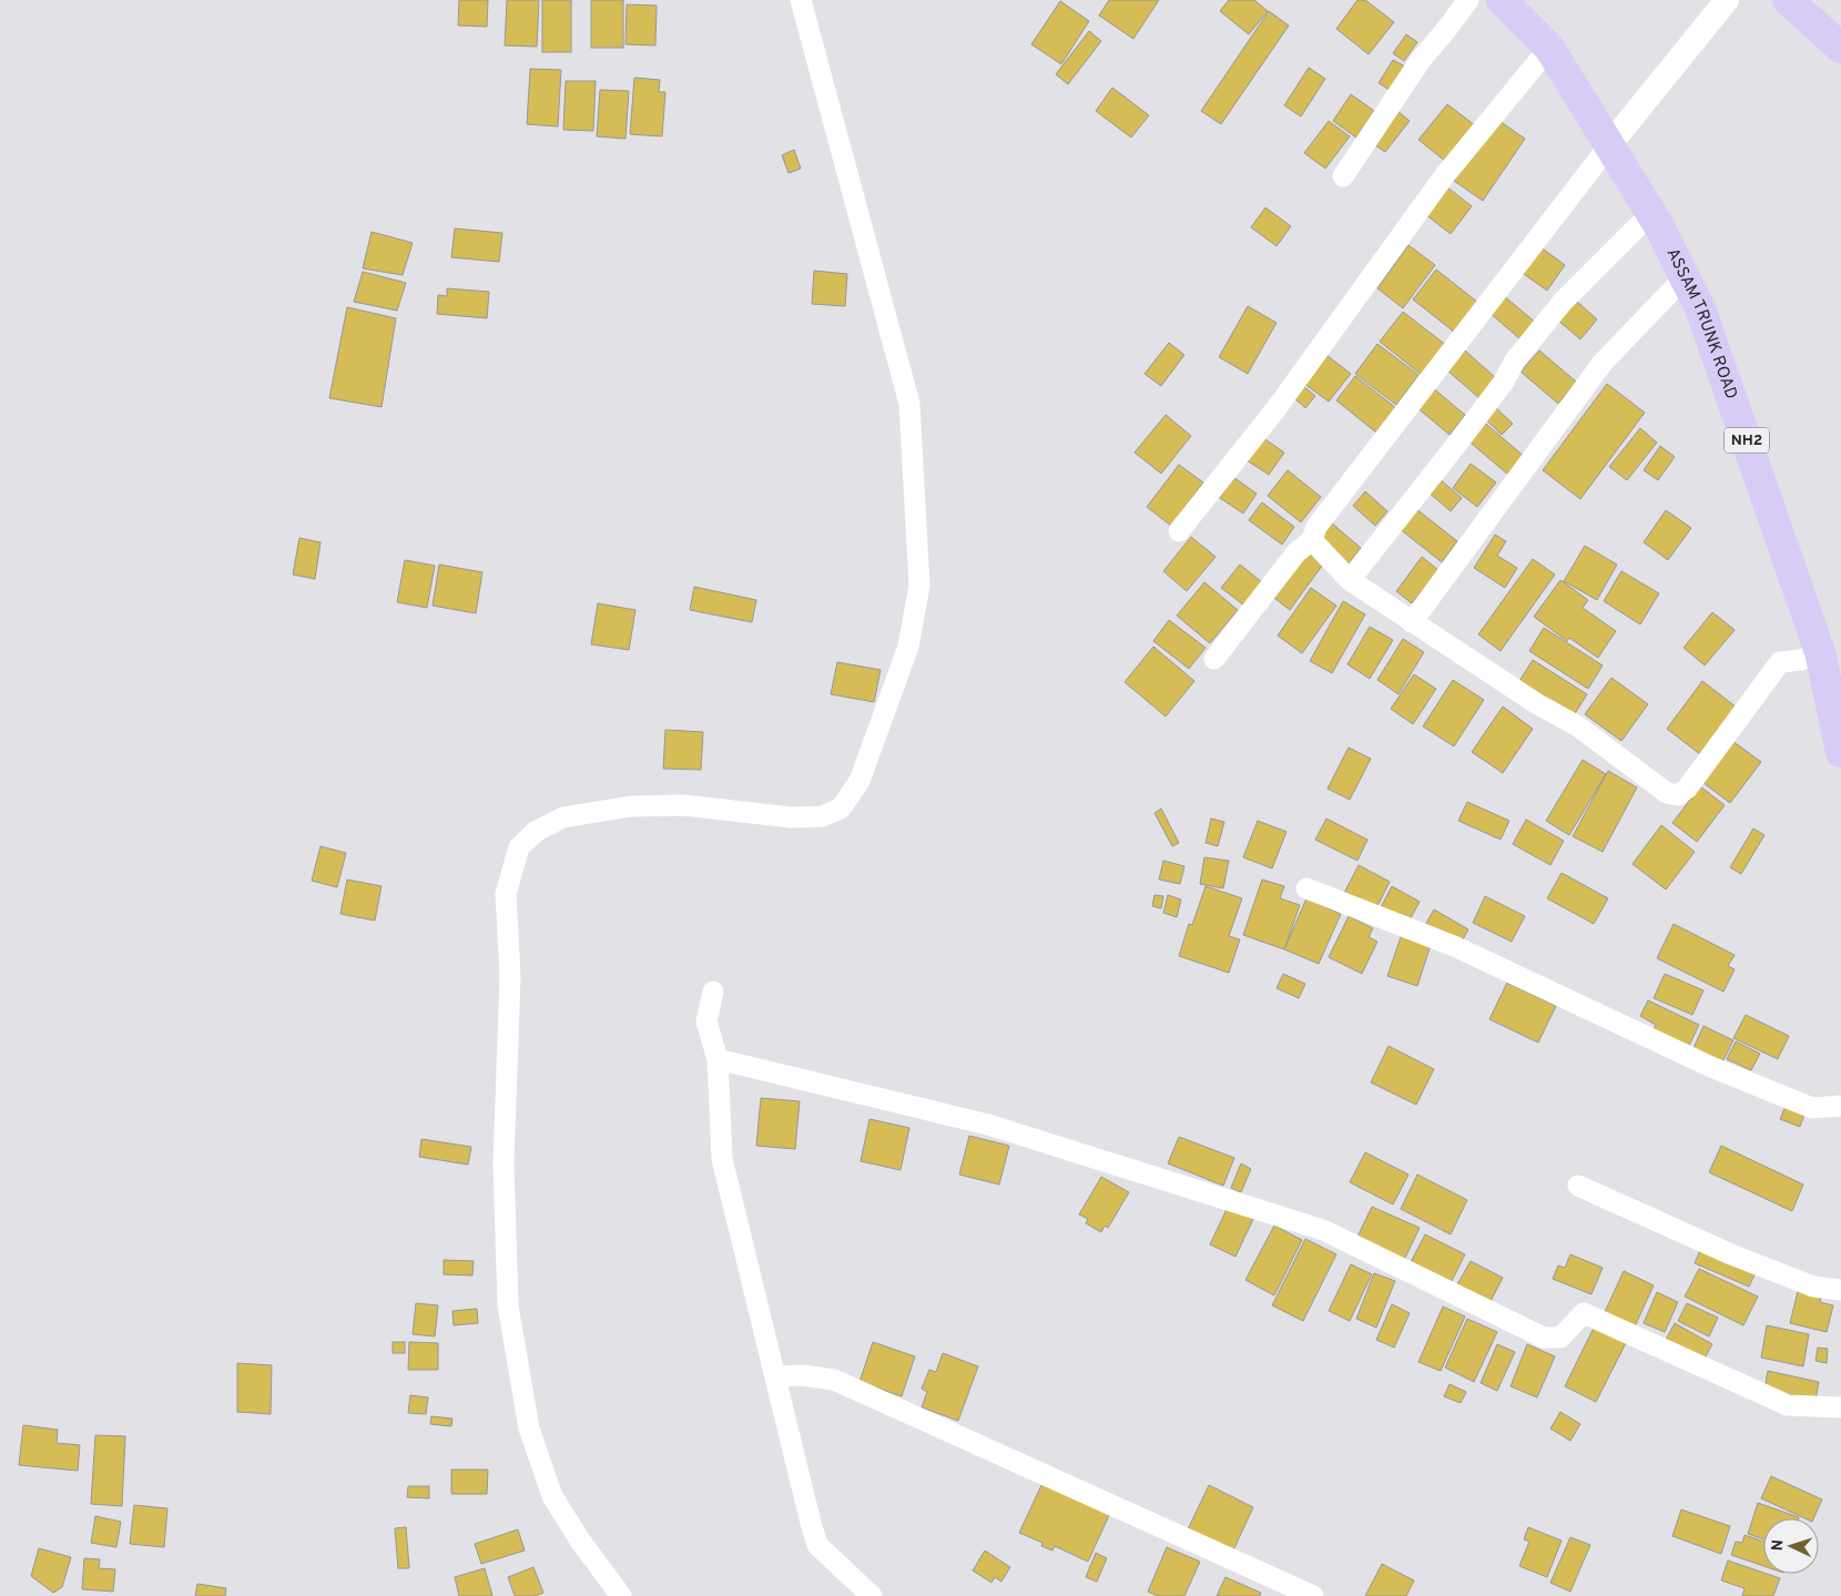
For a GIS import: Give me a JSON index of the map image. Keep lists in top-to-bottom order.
{
  "streets": {
    "highway": ["ASSAM TRUNK ROAD", "NH2"]
  },
  "north": "left"
}
